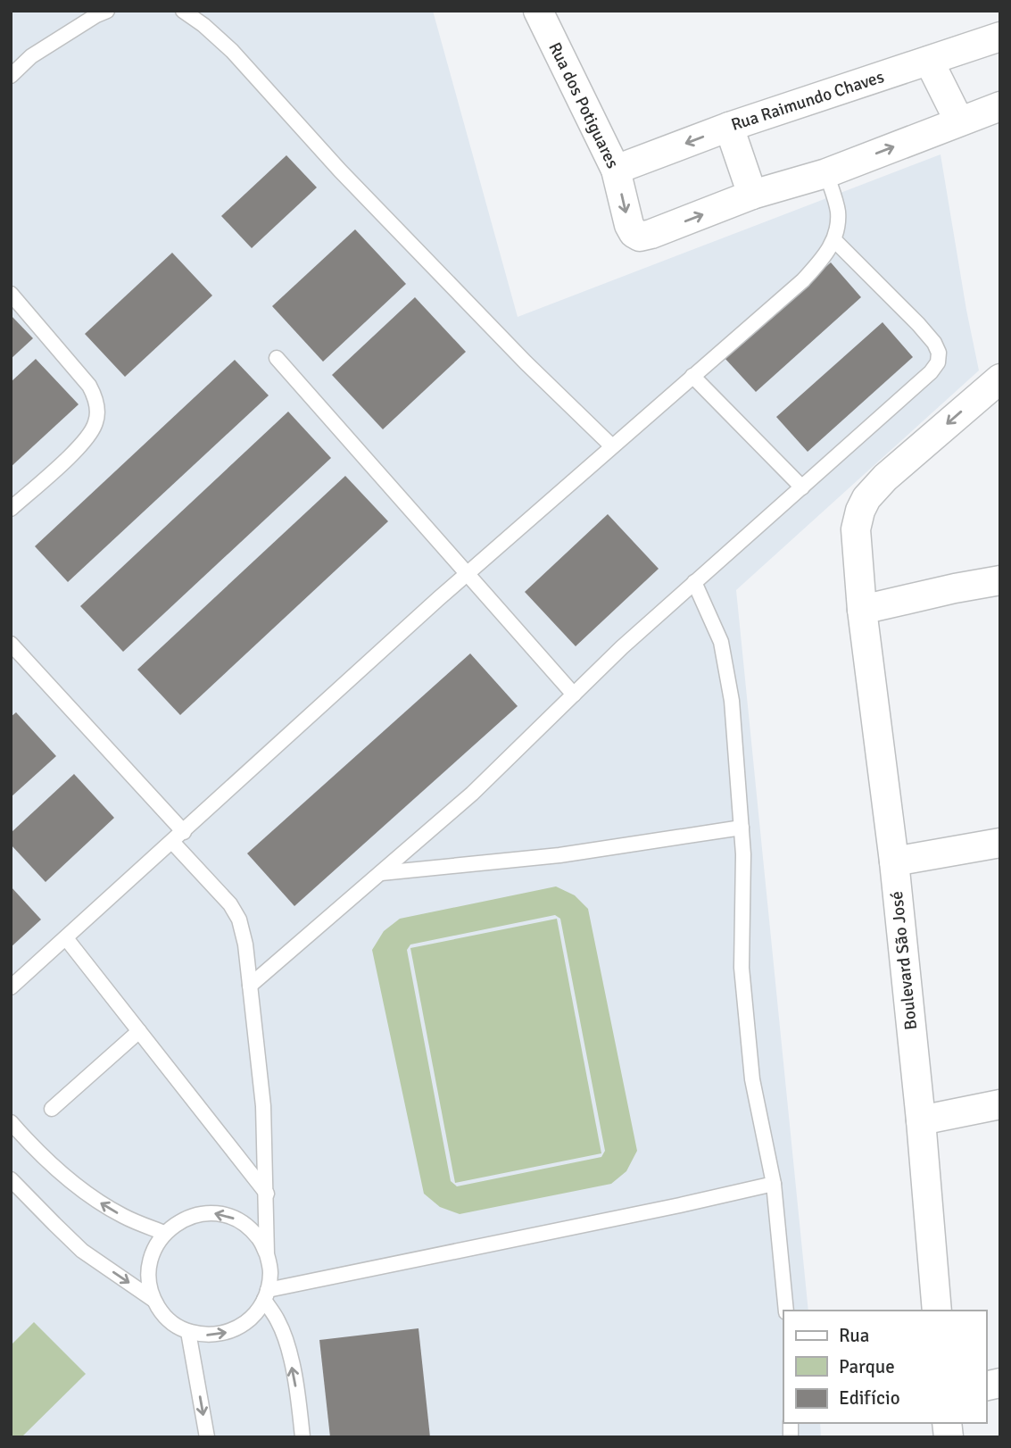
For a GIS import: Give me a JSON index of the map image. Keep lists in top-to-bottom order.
{
  "streets": {
    "street": ["Rua Raimundo Chaves", "Rua dos Potiguares", "Boulevard São José"]
  },
  "crossings": [
    ["Rua Raimundo Chaves", "Rua dos Potiguares"]
  ],
  "legend": ["Rua", "Parque", "Edifício"]
}
